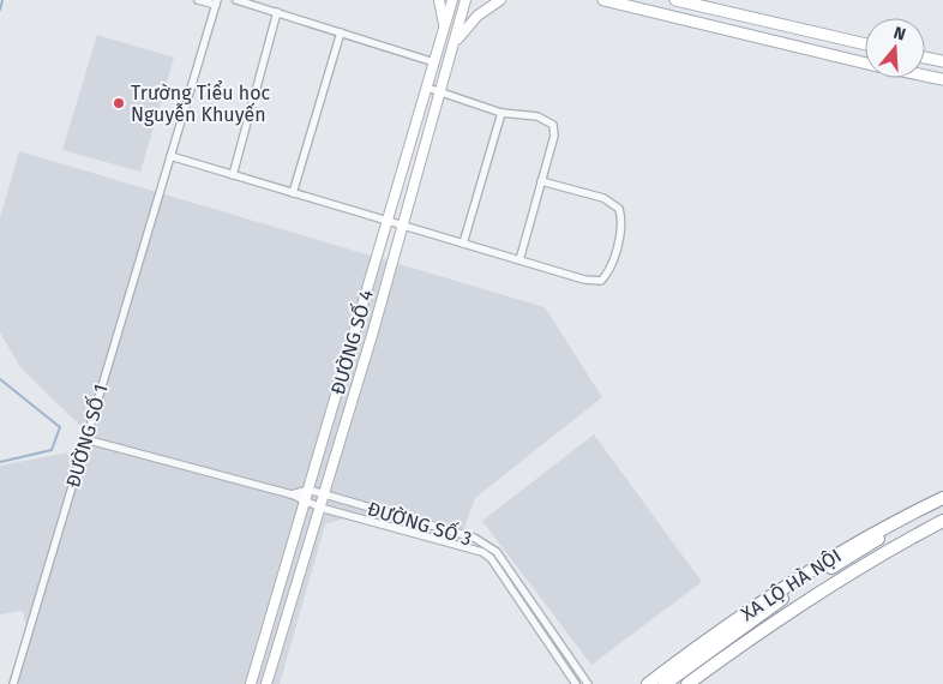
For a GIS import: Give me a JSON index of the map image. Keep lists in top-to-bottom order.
{
  "streets": {
    "highway": ["XA LỘ HÀ NỘI"],
    "street": ["ĐƯỜNG SỐ 4", "ĐƯỜNG SỐ 1", "ĐƯỜNG SỐ 3"]
  },
  "crossings": [
    ["ĐƯỜNG SỐ 4", "ĐƯỜNG SỐ 3"],
    ["ĐƯỜNG SỐ 1", "ĐƯỜNG SỐ 3"]
  ],
  "places": ["Trường Tiểu học Nguyễn Khuyến"],
  "north": "top"
}
